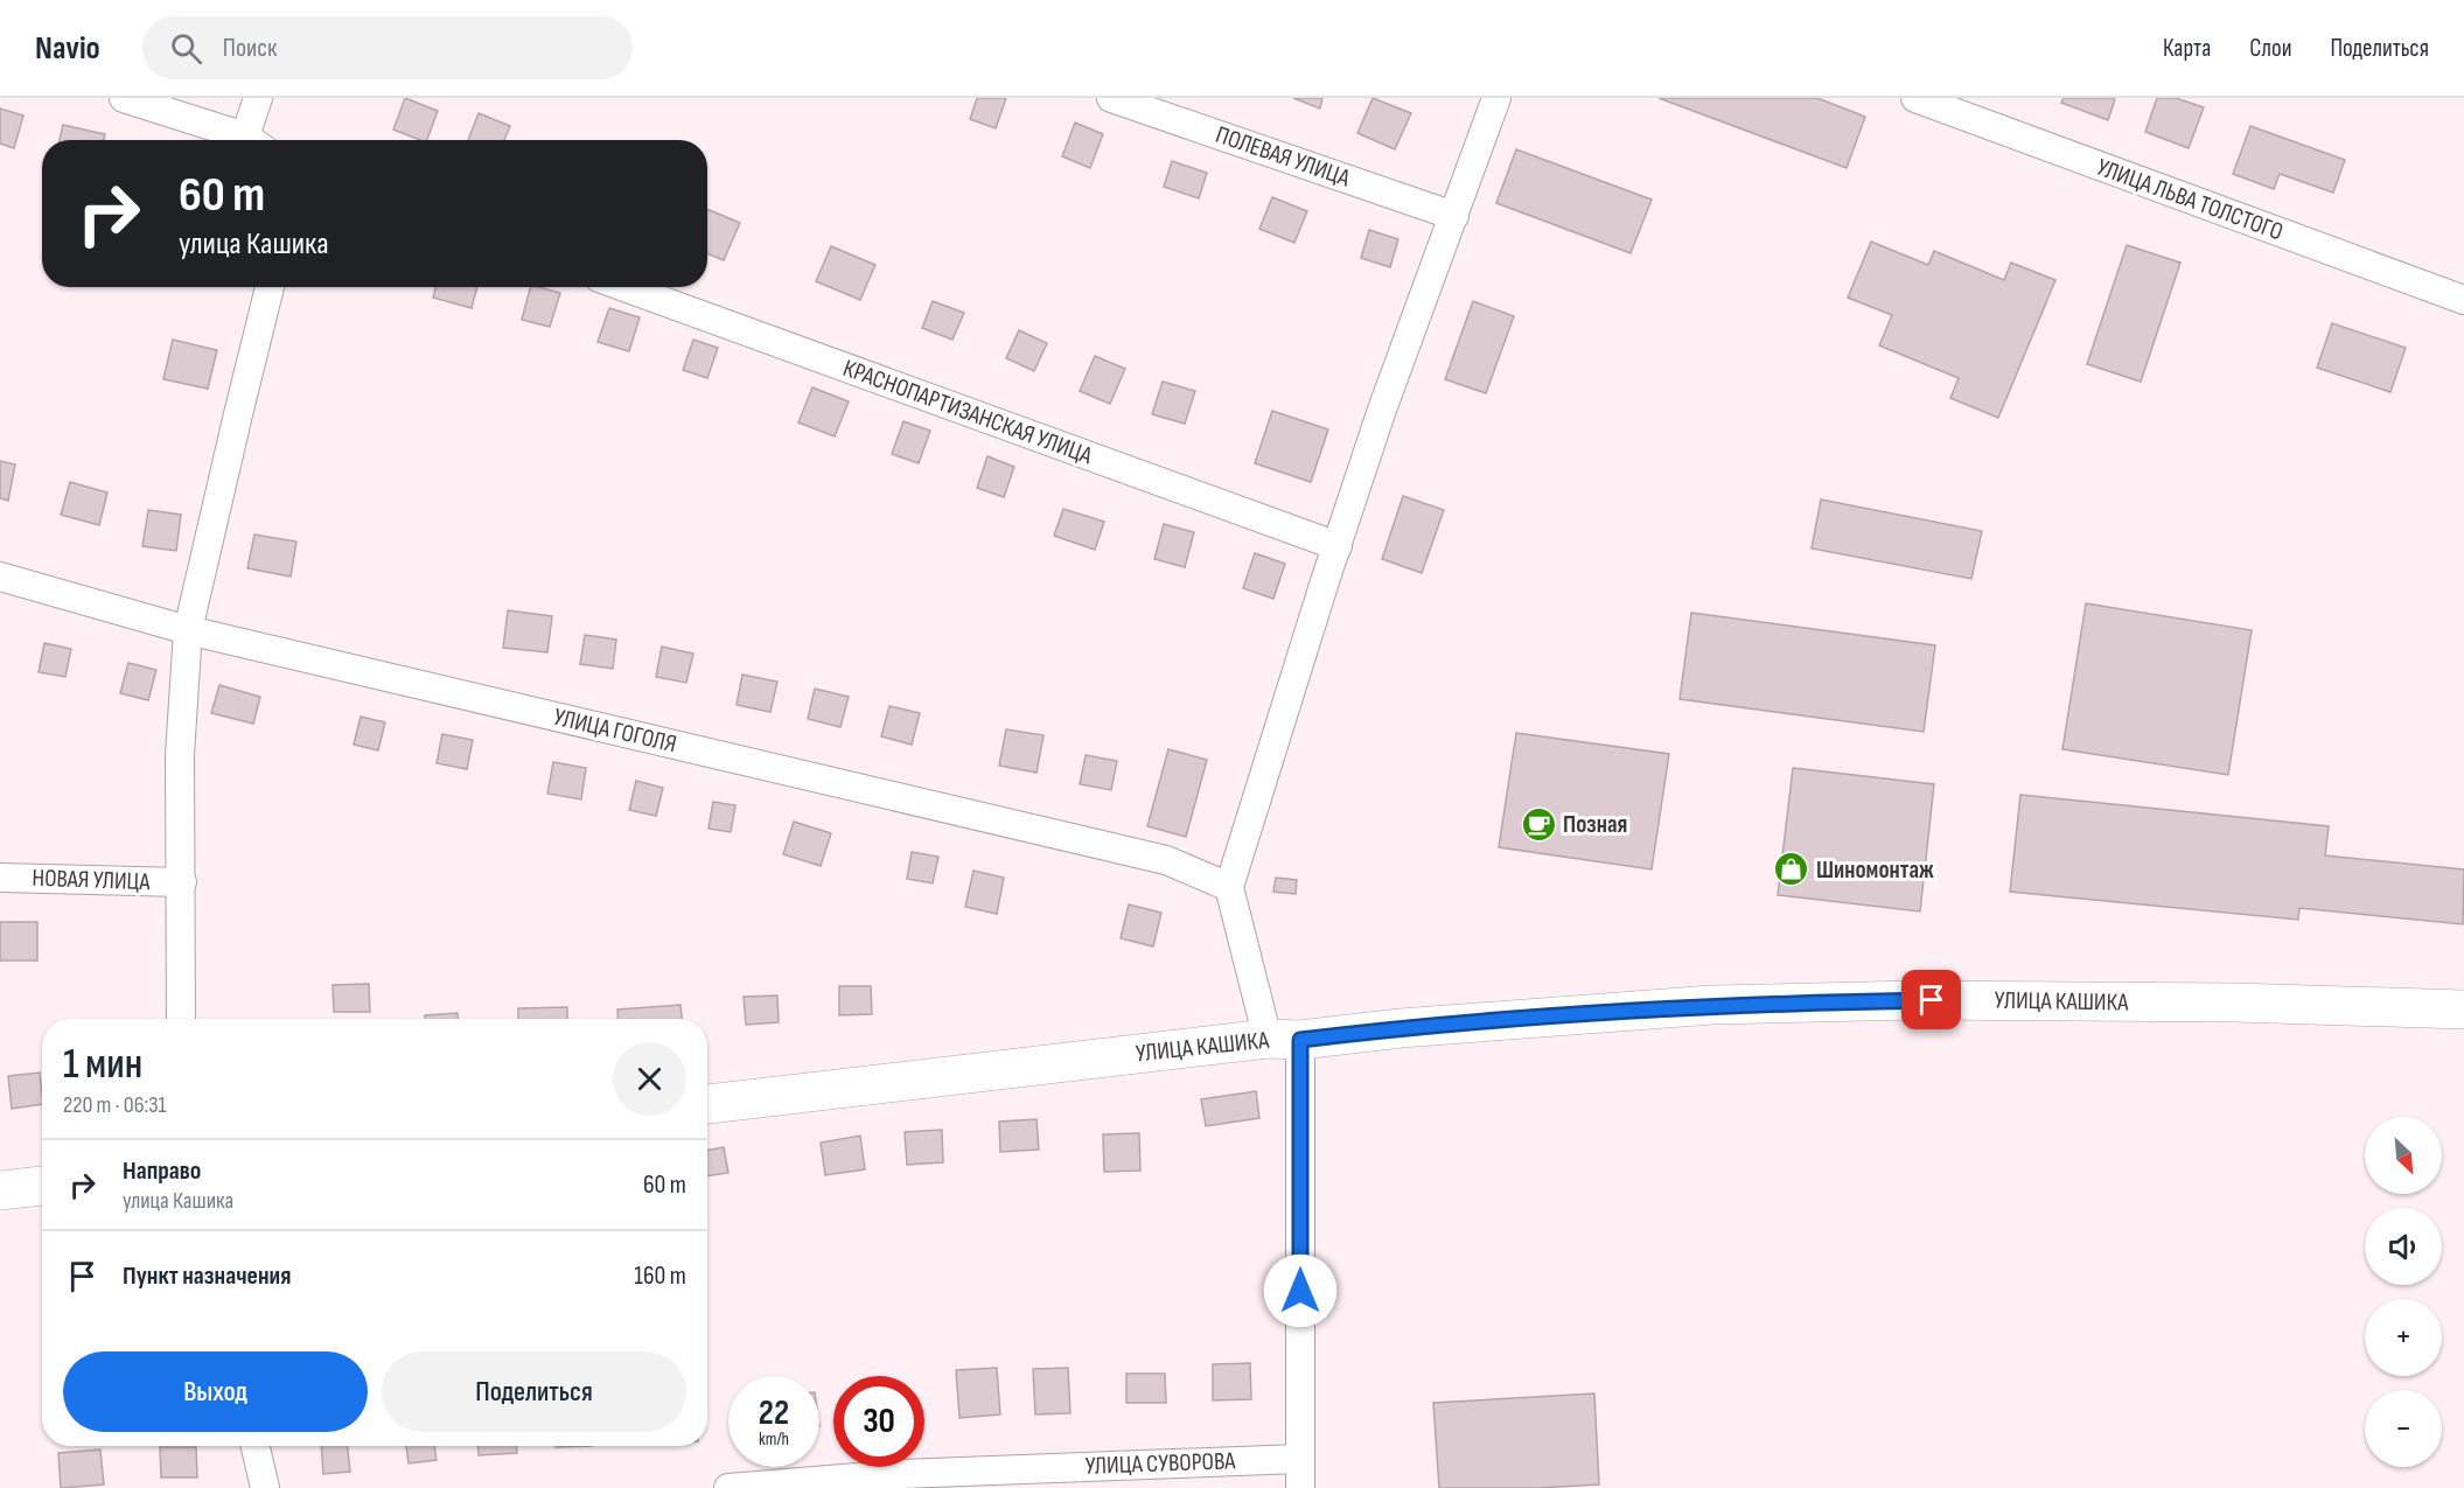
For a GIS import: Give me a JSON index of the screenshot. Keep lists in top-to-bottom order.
{
  "streets": {
    "highway": ["УЛИЦА КАШИКА"],
    "street": [
      "ПОЛЕВАЯ УЛИЦА",
      "УЛИЦА ЛЬВА ТОЛСТОГО",
      "КРАСНОПАРТИЗАНСКАЯ УЛИЦА",
      "УЛИЦА ГОГОЛЯ",
      "НОВАЯ УЛИЦА",
      "УЛИЦА СУВОРОВА"
    ]
  },
  "places": {
    "cafe": ["Позная"],
    "shop": ["Шиномонтаж"]
  },
  "north": "bottom right",
  "page": {
    "header": "Navio",
    "search": "Поиск",
    "nav": ["Карта", "Слои", "Поделиться"],
    "turn": ["60 m", "улица Кашика"],
    "heading": ["1 мин", "220 m · 06:31"],
    "map_buttons": ["+", "−"],
    "list": [
      {
        "name": "Направо",
        "note": "улица Кашика",
        "value": "60 m"
      },
      {
        "name": "Пункт назначения",
        "value": "160 m"
      }
    ],
    "buttons": ["Выход", "Поделиться"],
    "speed": "22 km/h",
    "limit": "30"
  }
}
